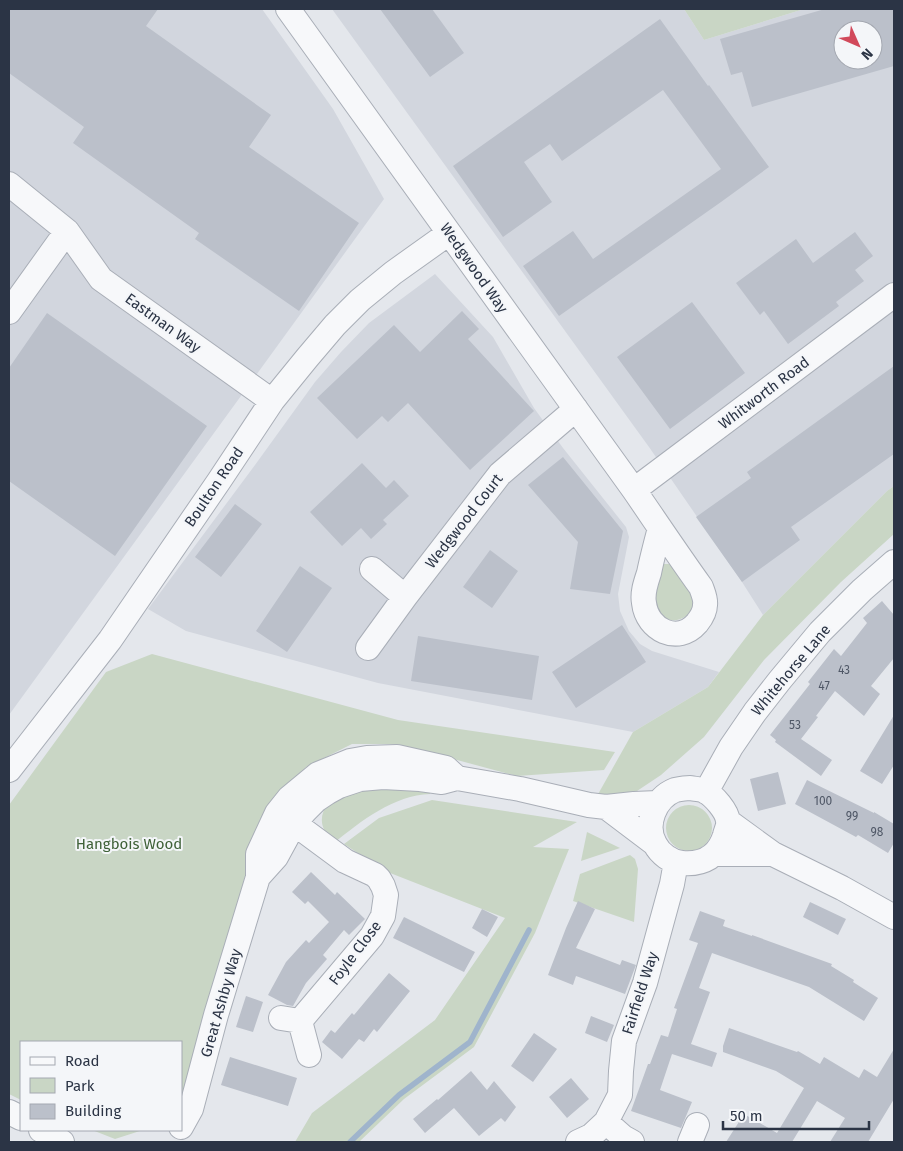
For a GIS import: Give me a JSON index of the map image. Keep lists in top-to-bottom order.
{
  "streets": {
    "street": [
      "Wedgwood Way",
      "Eastman Way",
      "Whitworth Road",
      "Boulton Road",
      "Wedgwood Court",
      "Whitehorse Lane",
      "Foyle Close",
      "Fairfield Way",
      "Great Ashby Way"
    ]
  },
  "crossings": [
    ["Wedgwood Way", "Whitworth Road"],
    ["Wedgwood Way", "Boulton Road"],
    ["Wedgwood Way", "Wedgwood Court"],
    ["Eastman Way", "Boulton Road"],
    ["Whitehorse Lane", "Fairfield Way"],
    ["Whitehorse Lane", "Great Ashby Way"],
    ["Foyle Close", "Great Ashby Way"],
    ["Fairfield Way", "Great Ashby Way"]
  ],
  "parks": ["Hangbois Wood"],
  "house_numbers": [
    "43",
    "47",
    "53",
    "100",
    "99",
    "98"
  ],
  "legend": ["Road", "Park", "Building"],
  "scale_bar": "50 m",
  "north": "bottom right"
}
